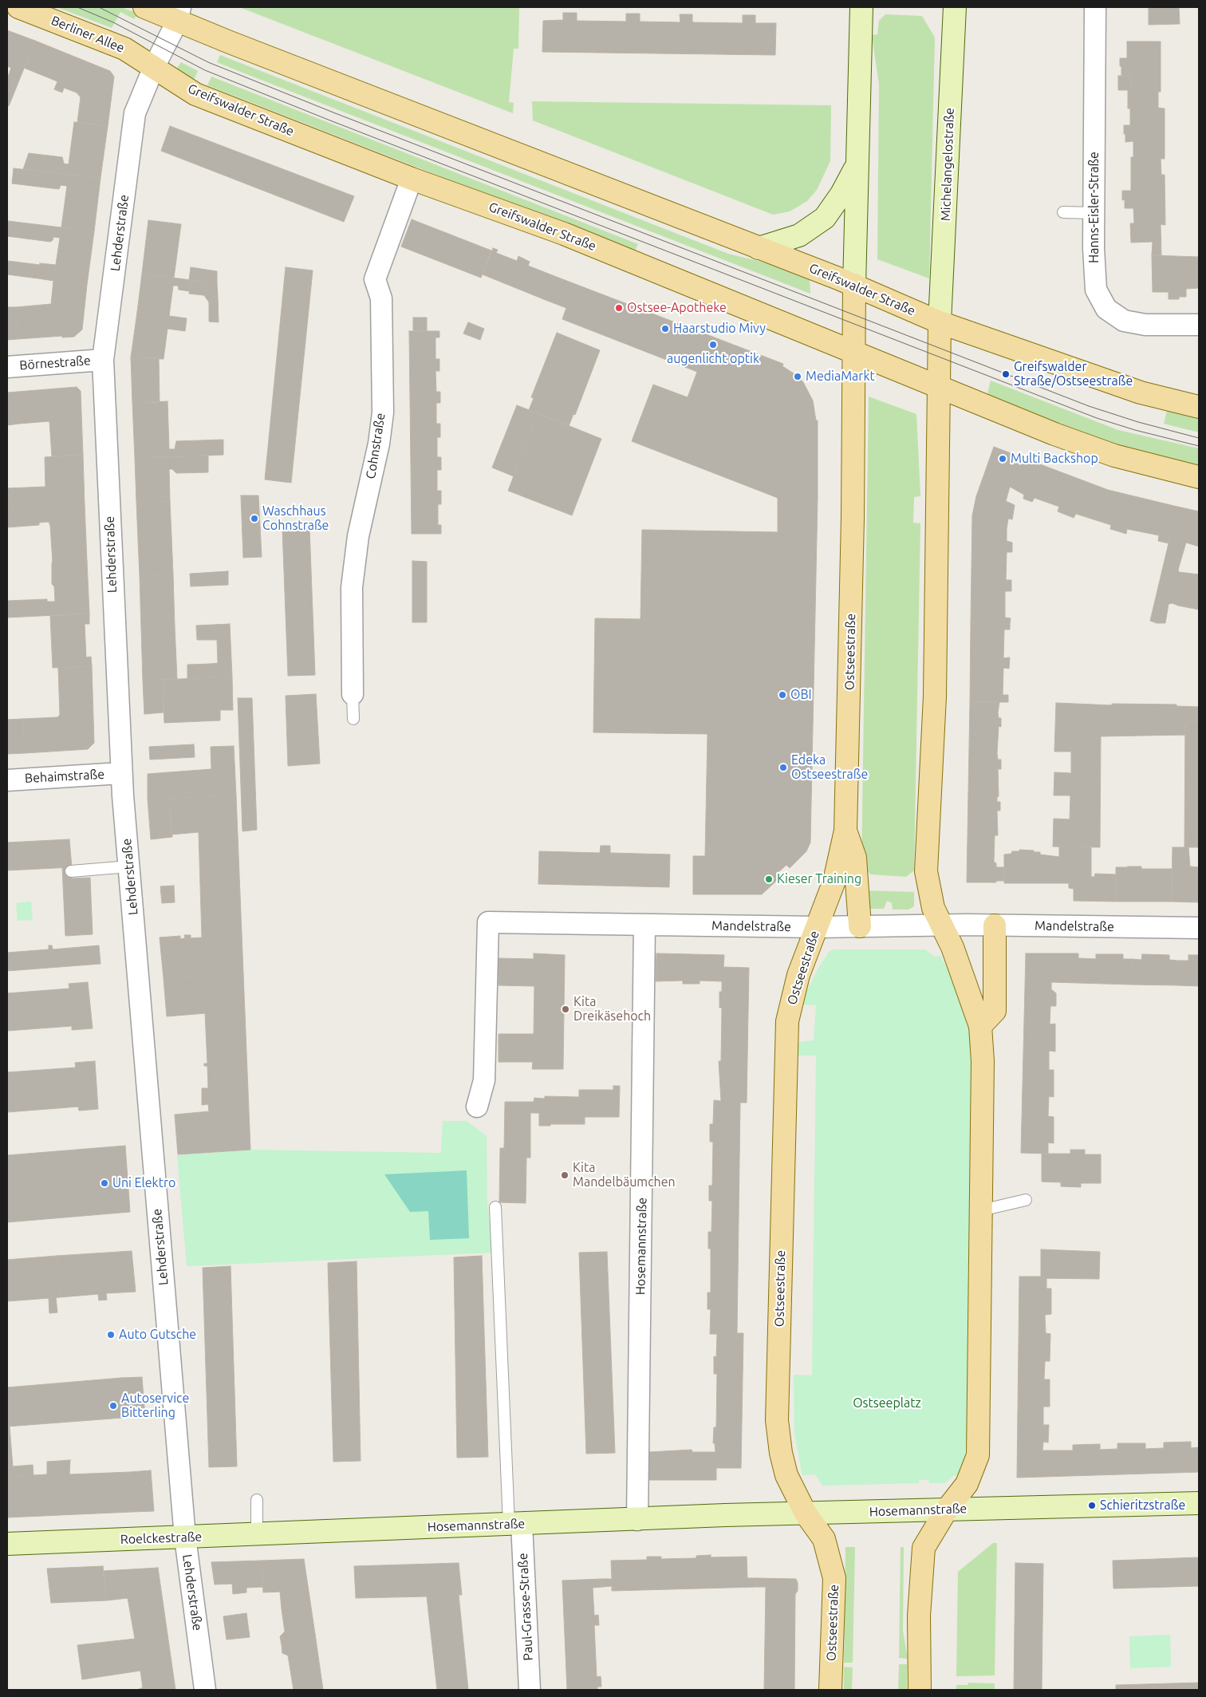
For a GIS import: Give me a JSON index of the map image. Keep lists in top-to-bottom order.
{
  "streets": {
    "main road": ["Berliner Allee", "Greifswalder Straße", "Ostseestraße"],
    "street": [
      "Michelangelostraße",
      "Hanns-Eisler-Straße",
      "Lehderstraße",
      "Börnestraße",
      "Cohnstraße",
      "Behaimstraße",
      "Mandelstraße",
      "Hosemannstraße",
      "Roelckestraße",
      "Paul-Grasse-Straße"
    ]
  },
  "crossings": [
    ["Berliner Allee", "Greifswalder Straße"],
    ["Berliner Allee", "Lehderstraße"],
    ["Greifswalder Straße", "Michelangelostraße"],
    ["Greifswalder Straße", "Lehderstraße"],
    ["Greifswalder Straße", "Cohnstraße"],
    ["Greifswalder Straße", "Ostseestraße"],
    ["Lehderstraße", "Börnestraße"],
    ["Lehderstraße", "Behaimstraße"],
    ["Lehderstraße", "Roelckestraße"],
    ["Ostseestraße", "Mandelstraße"],
    ["Ostseestraße", "Hosemannstraße"],
    ["Mandelstraße", "Hosemannstraße"],
    ["Hosemannstraße", "Roelckestraße"],
    ["Hosemannstraße", "Paul-Grasse-Straße"]
  ],
  "parks": ["Ostseeplatz"],
  "places": [
    "Ostsee-Apotheke",
    "Haarstudio Mivy",
    "augenlicht optik",
    "Greifswalder Straße/Ostseestraße",
    "MediaMarkt",
    "Multi Backshop",
    "Waschhaus Cohnstraße",
    "OBI",
    "Edeka Ostseestraße",
    "Kieser Training",
    "Kita Dreikäsehoch",
    "Kita Mandelbäumchen",
    "Uni Elektro",
    "Auto Gutsche",
    "Autoservice Bitterling",
    "Schieritzstraße"
  ]
}
